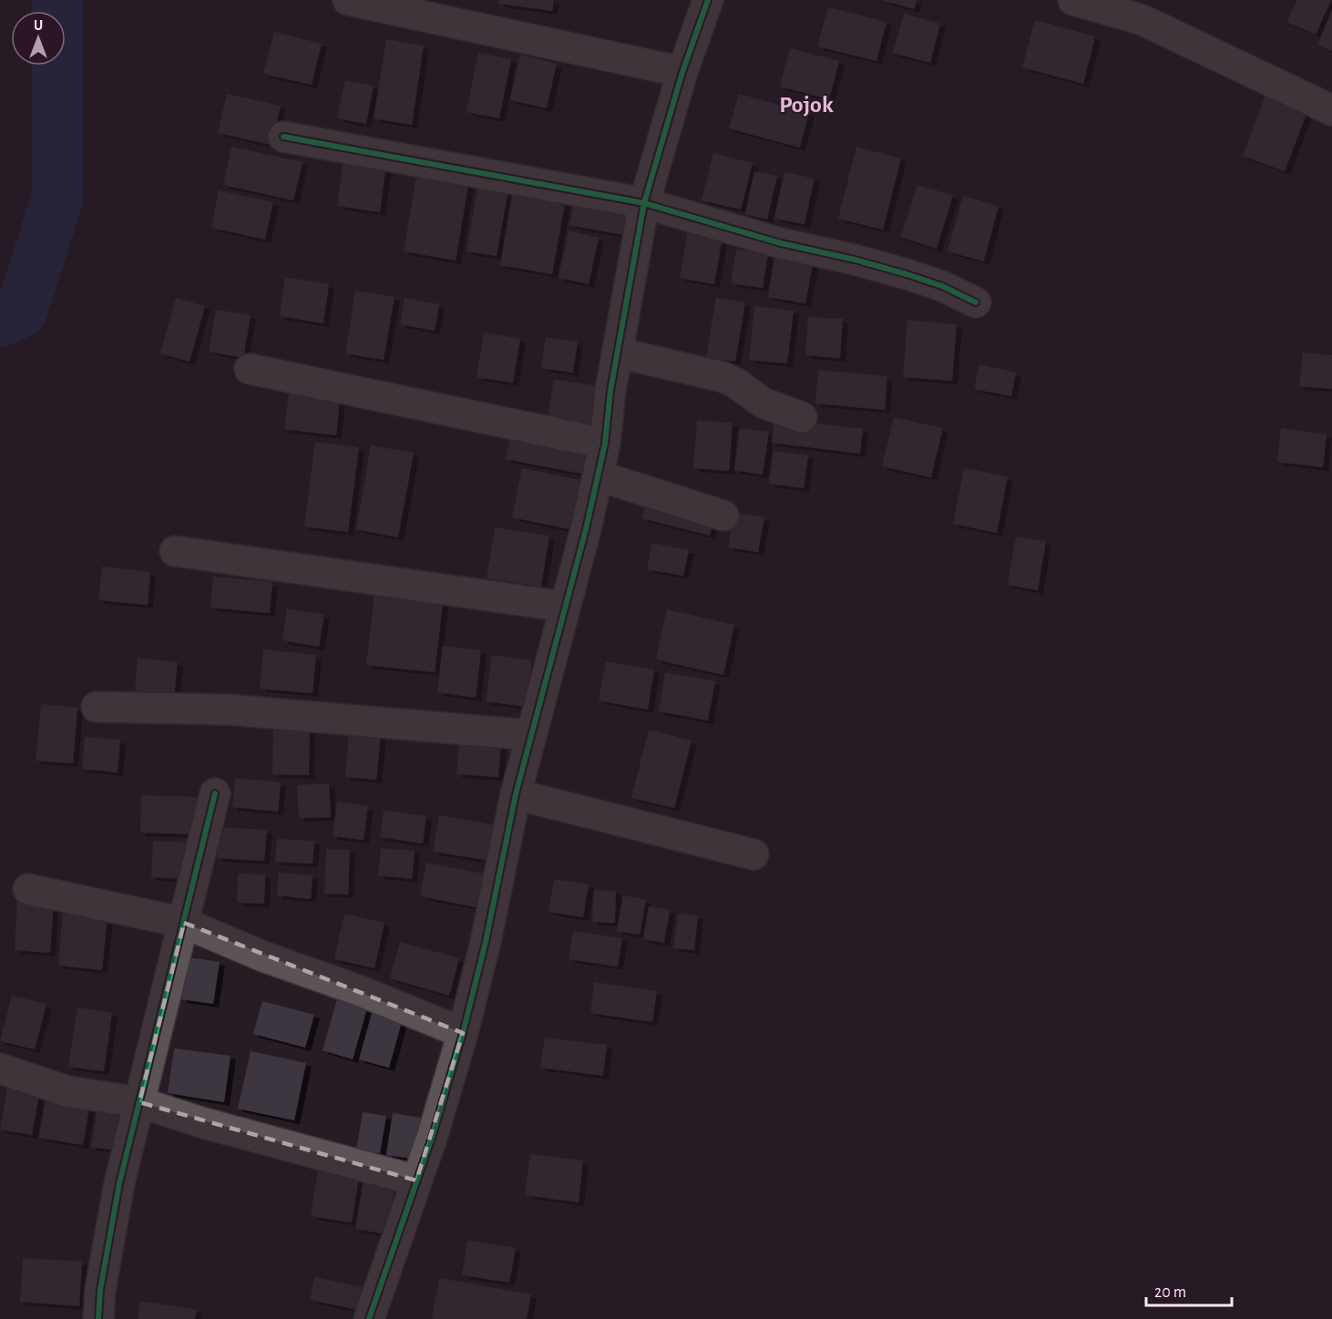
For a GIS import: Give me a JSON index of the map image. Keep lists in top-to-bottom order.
{
  "districts": ["Pojok"],
  "scale_bar": "20 m",
  "north": "top"
}
